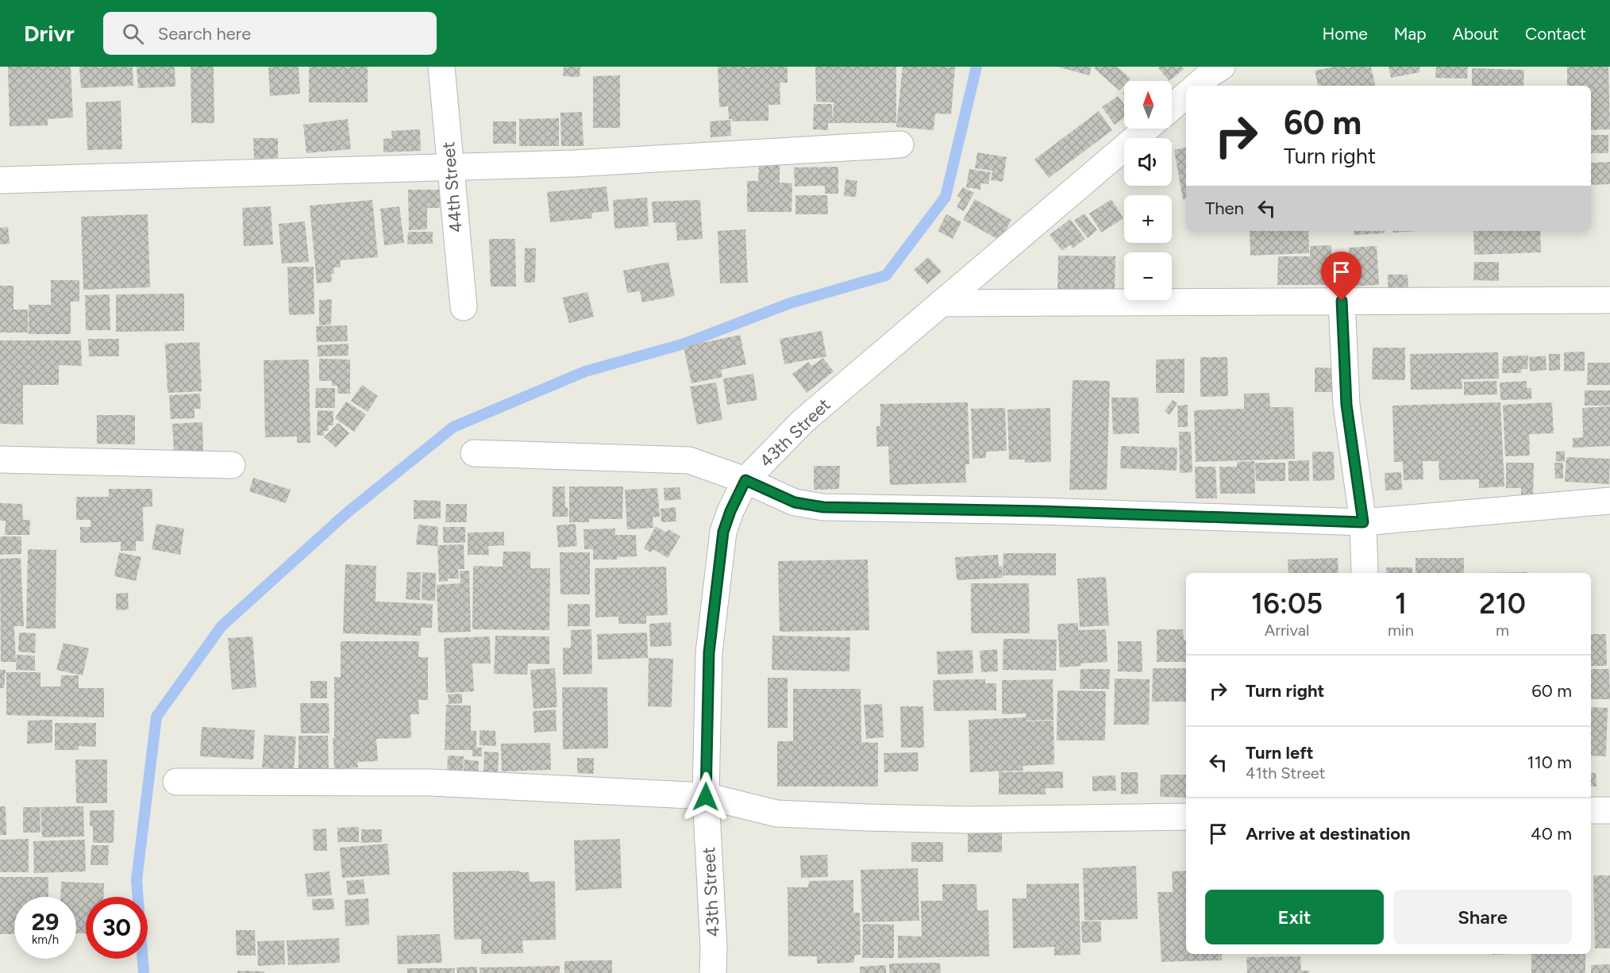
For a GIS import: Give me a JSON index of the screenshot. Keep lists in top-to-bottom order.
{
  "streets": {
    "street": ["44th Street", "43th Street"]
  },
  "north": "top",
  "page": {
    "header": "Drivr",
    "search": "Search here",
    "nav": [
      "Home",
      "Map",
      "About",
      "Contact"
    ],
    "map_buttons": ["+", "−"],
    "turn": ["60 m", "Turn right"],
    "then": "Then",
    "eta": [
      "16:05",
      "Arrival",
      "1",
      "min",
      "210",
      "m"
    ],
    "list": [
      {
        "name": "Turn right",
        "value": "60 m"
      },
      {
        "name": "Turn left",
        "note": "41th Street",
        "value": "110 m"
      },
      {
        "name": "Arrive at destination",
        "value": "40 m"
      }
    ],
    "buttons": ["Exit", "Share"],
    "speed": "29 km/h",
    "limit": "30"
  }
}
